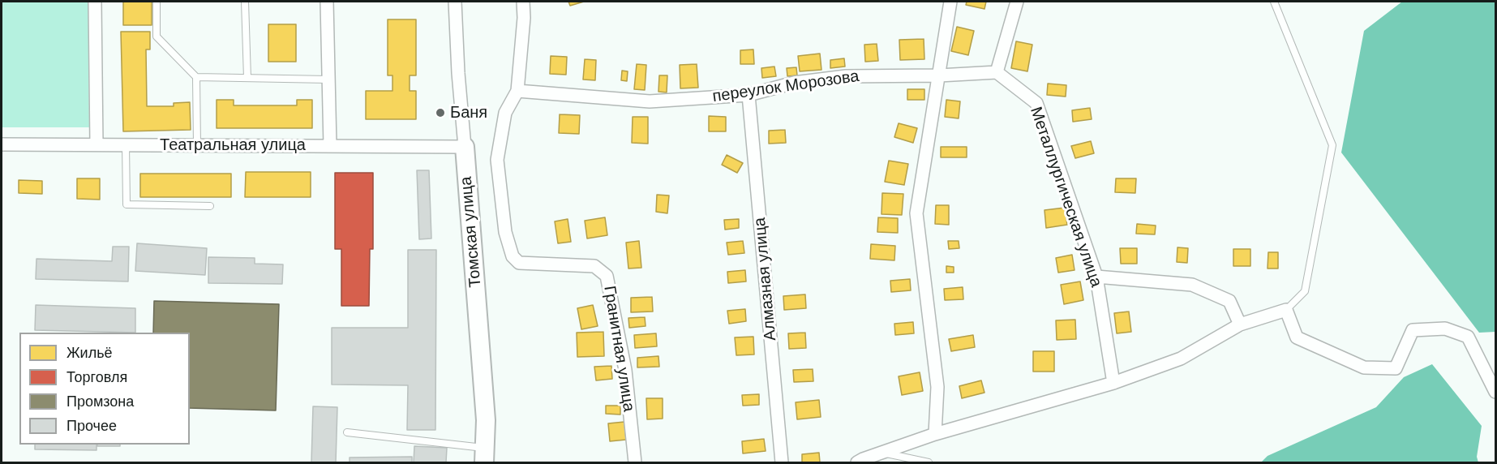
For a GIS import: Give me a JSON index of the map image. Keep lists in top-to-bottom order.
{
  "streets": {
    "street": [
      "переулок Морозова",
      "Театральная улица",
      "Металлургическая улица",
      "Томская улица",
      "Алмазная улица",
      "Гранитная улица"
    ]
  },
  "crossings": [
    ["переулок Морозова", "Металлургическая улица"],
    ["переулок Морозова", "Алмазная улица"],
    ["переулок Морозова", "Гранитная улица"],
    ["Театральная улица", "Томская улица"]
  ],
  "places": ["Баня"],
  "legend": [
    "Жильё",
    "Торговля",
    "Промзона",
    "Прочее"
  ]
}
